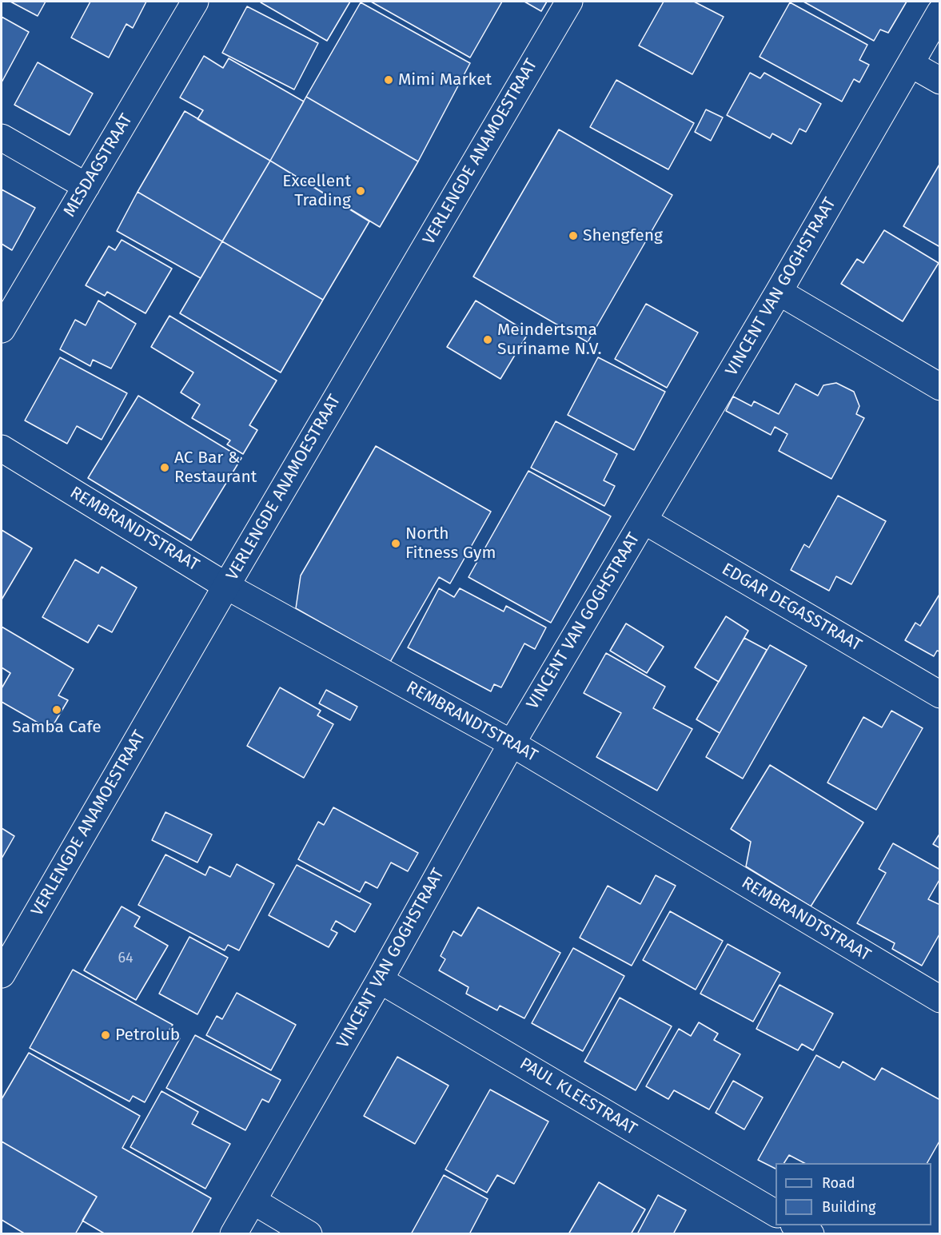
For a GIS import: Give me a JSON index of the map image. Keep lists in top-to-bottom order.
{
  "streets": {
    "street": [
      "VERLENGDE ANAMOESTRAAT",
      "MESDAGSTRAAT",
      "VINCENT VAN GOGHSTRAAT",
      "REMBRANDTSTRAAT",
      "EDGAR DEGASSTRAAT",
      "PAUL KLEESTRAAT"
    ]
  },
  "crossings": [
    ["VERLENGDE ANAMOESTRAAT", "REMBRANDTSTRAAT"],
    ["VINCENT VAN GOGHSTRAAT", "REMBRANDTSTRAAT"],
    ["VINCENT VAN GOGHSTRAAT", "EDGAR DEGASSTRAAT"],
    ["VINCENT VAN GOGHSTRAAT", "PAUL KLEESTRAAT"]
  ],
  "places": [
    "Mimi Market",
    "Excellent Trading",
    "Shengfeng",
    "Meindertsma Suriname N.V.",
    "AC Bar & Restaurant",
    "North Fitness Gym",
    "Samba Cafe",
    "Petrolub"
  ],
  "house_numbers": ["64"],
  "legend": ["Road", "Building"]
}
